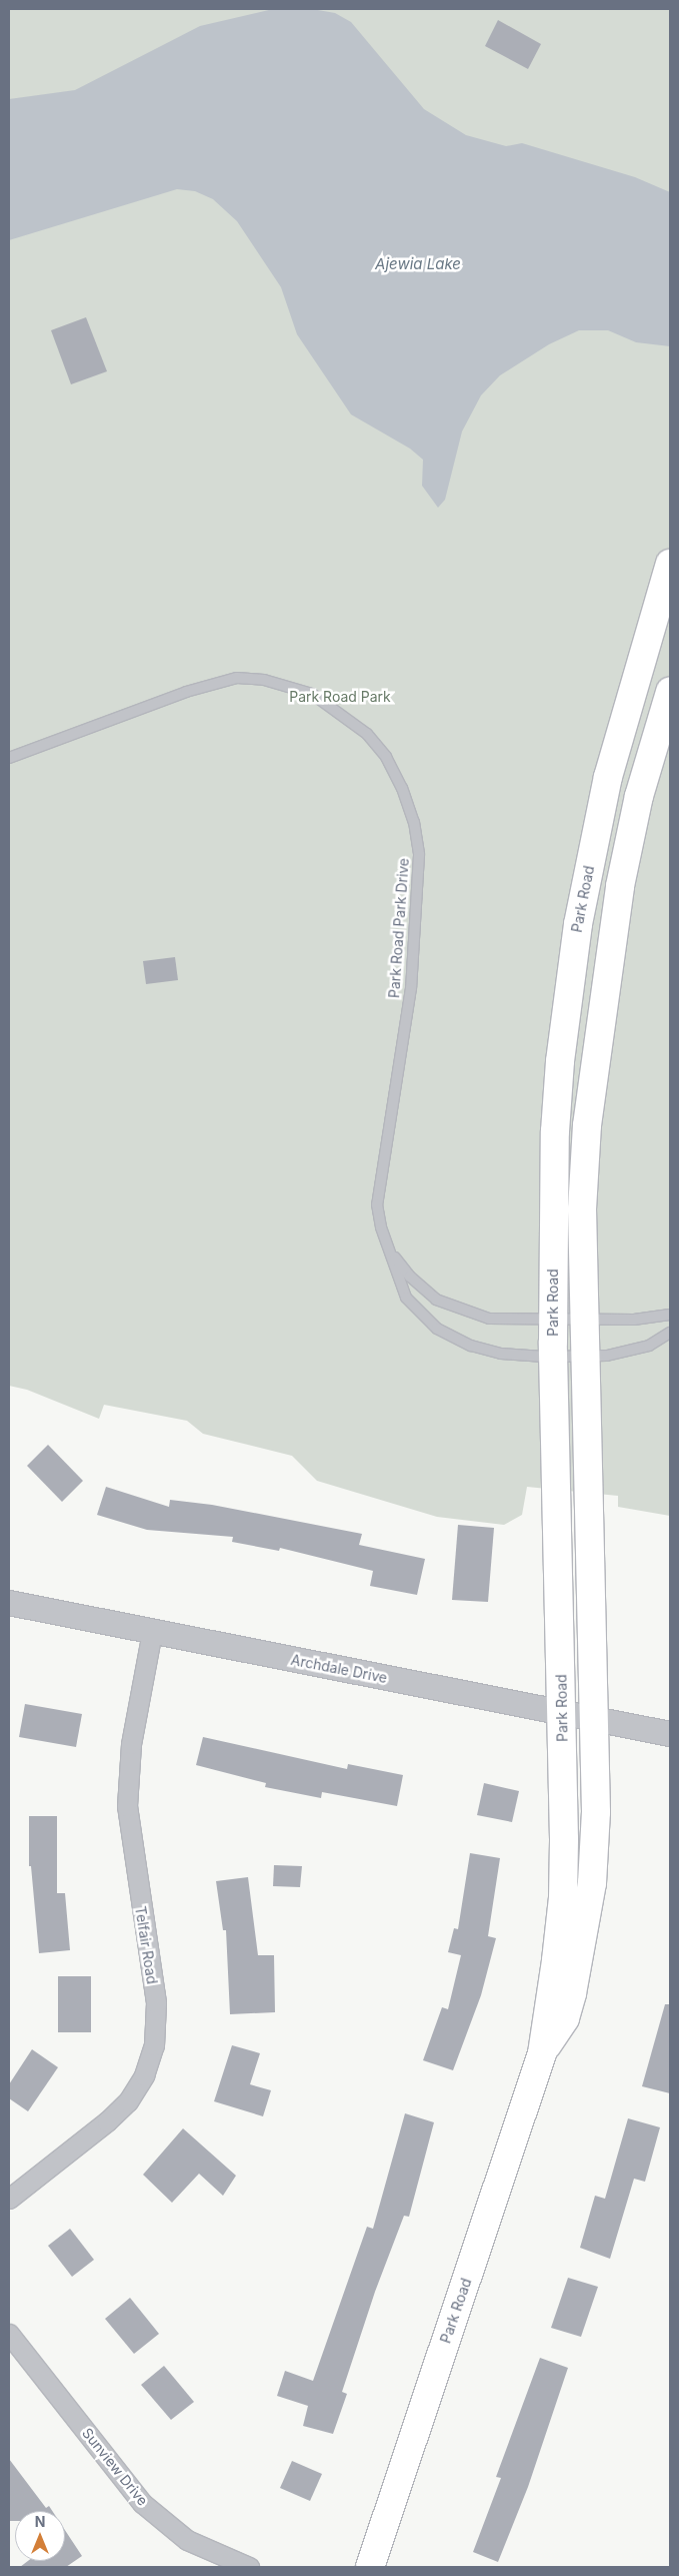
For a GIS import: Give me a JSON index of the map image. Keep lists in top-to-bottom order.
{
  "streets": {
    "main road": ["Park Road"],
    "street": ["Archdale Drive", "Telfair Road", "Sunview Drive"],
    "lane": ["Park Road Park Drive"]
  },
  "crossings": [
    ["Park Road", "Park Road Park Drive"],
    ["Park Road", "Archdale Drive"],
    ["Archdale Drive", "Telfair Road"]
  ],
  "water": ["Ajewia Lake"],
  "parks": ["Park Road Park"],
  "north": "top"
}
